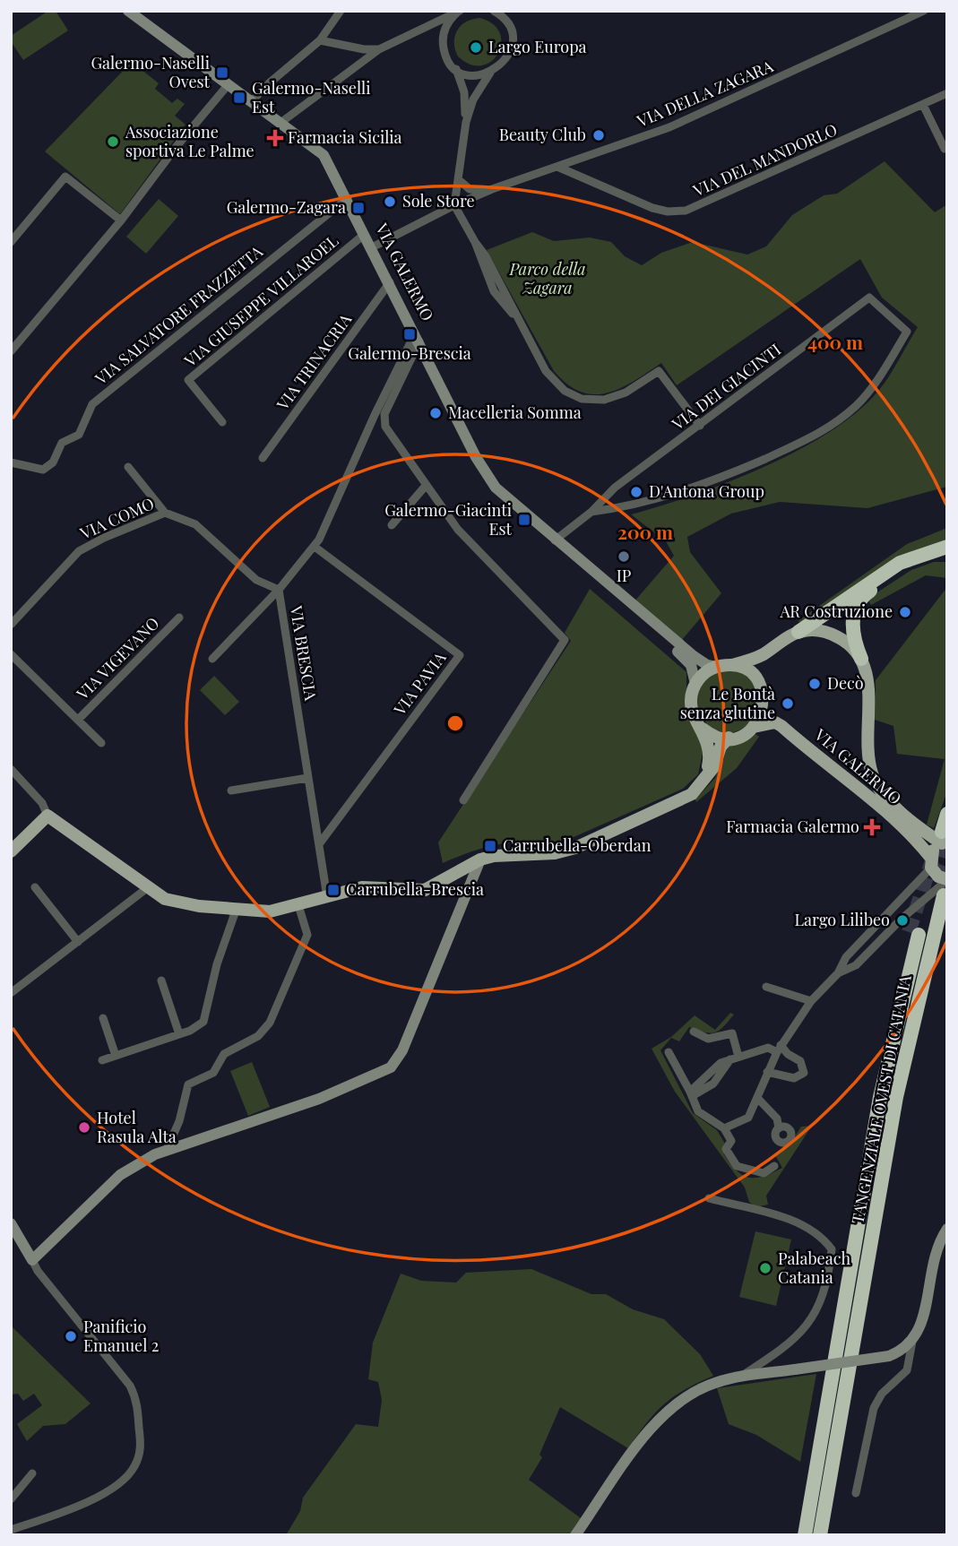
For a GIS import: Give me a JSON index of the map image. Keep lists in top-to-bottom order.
{
  "streets": {
    "highway": ["TANGENZIALE OVEST DI CATANIA"],
    "main road": ["VIA GALERMO"],
    "street": [
      "VIA DELLA ZAGARA",
      "VIA DEL MANDORLO",
      "VIA GIUSEPPE VILLAROEL",
      "VIA SALVATORE FRAZZETTA",
      "VIA TRINACRIA",
      "VIA DEI GIACINTI",
      "VIA COMO",
      "VIA BRESCIA",
      "VIA VIGEVANO",
      "VIA PAVIA"
    ]
  },
  "crossings": [
    ["VIA DELLA ZAGARA", "VIA DEL MANDORLO"],
    ["VIA GALERMO", "VIA GIUSEPPE VILLAROEL"],
    ["VIA GALERMO", "VIA SALVATORE FRAZZETTA"],
    ["VIA GALERMO", "VIA TRINACRIA"],
    ["VIA GALERMO", "VIA DEI GIACINTI"],
    ["VIA GALERMO", "VIA BRESCIA"],
    ["VIA COMO", "VIA BRESCIA"],
    ["VIA BRESCIA", "VIA PAVIA"]
  ],
  "parks": ["Parco della Zagara"],
  "places": {
    "other": [
      "Largo Europa",
      "Beauty Club",
      "Associazione sportiva Le Palme",
      "Sole Store",
      "Macelleria Somma",
      "D'Antona Group",
      "IP",
      "AR Costruzione",
      "Decò",
      "Le Bontà senza glutine",
      "Largo Lilibeo",
      "Hotel Rasula Alta",
      "Palabeach Catania",
      "Panificio Emanuel 2"
    ],
    "transit": [
      "Galermo-Naselli Ovest",
      "Galermo-Naselli Est",
      "Galermo-Zagara",
      "Galermo-Brescia",
      "Galermo-Giacinti Est",
      "Carrubella-Oberdan",
      "Carrubella-Brescia"
    ],
    "health": ["Farmacia Sicilia", "Farmacia Galermo"]
  },
  "rings": ["400 m", "200 m"]
}
